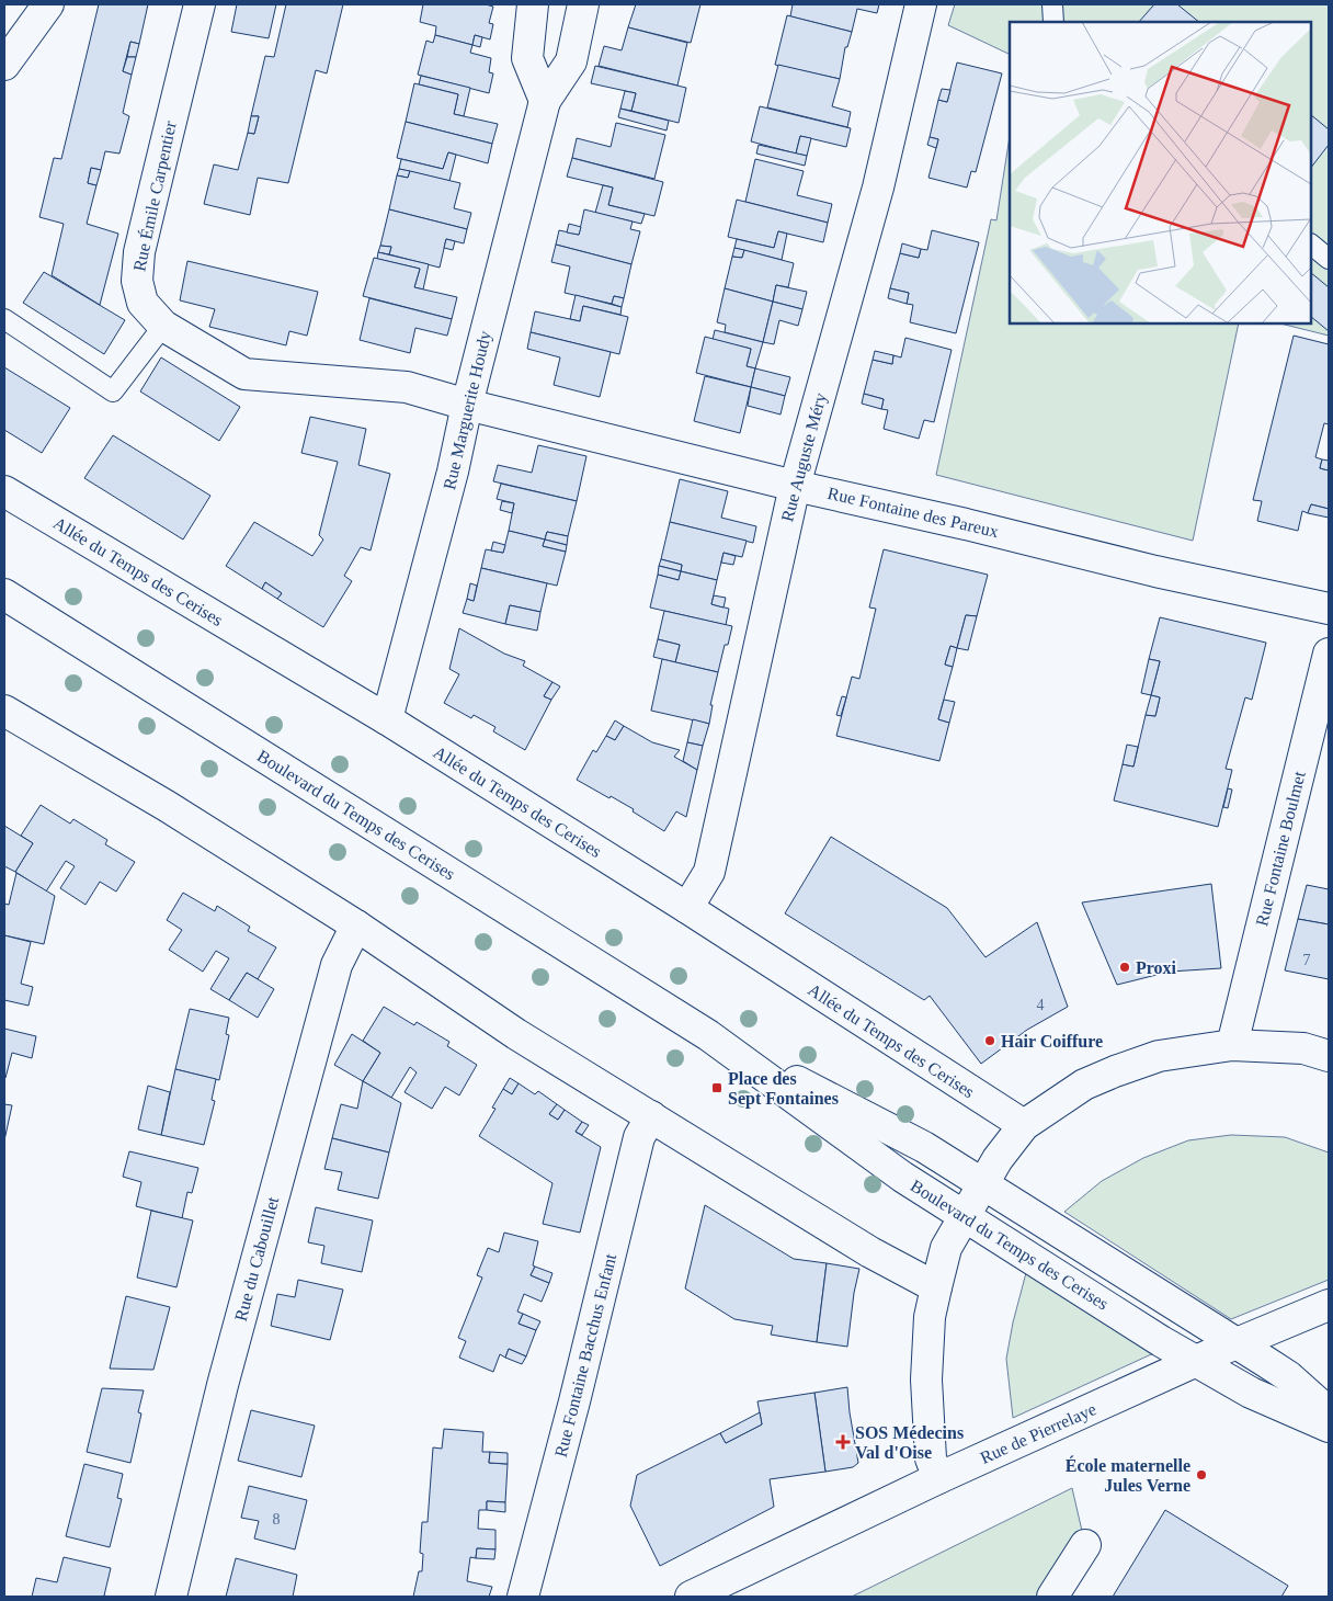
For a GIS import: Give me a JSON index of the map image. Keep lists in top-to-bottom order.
{
  "streets": {
    "street": [
      "Rue Émile Carpentier",
      "Rue Marguerite Houdy",
      "Rue Auguste Méry",
      "Rue Fontaine des Pareux",
      "Allée du Temps des Cerises",
      "Boulevard du Temps des Cerises",
      "Rue Fontaine Boulmet",
      "Rue du Cabouillet",
      "Rue Fontaine Bacchus Enfant",
      "Rue de Pierrelaye"
    ]
  },
  "crossings": [
    ["Rue Émile Carpentier", "Rue Marguerite Houdy"],
    ["Rue Émile Carpentier", "Rue Fontaine des Pareux"],
    ["Rue Marguerite Houdy", "Rue Fontaine des Pareux"],
    ["Rue Marguerite Houdy", "Allée du Temps des Cerises"],
    ["Rue Auguste Méry", "Rue Fontaine des Pareux"],
    ["Rue Auguste Méry", "Allée du Temps des Cerises"],
    ["Boulevard du Temps des Cerises", "Rue de Pierrelaye"]
  ],
  "places": {
    "other": ["Proxi", "Hair Coiffure", "École maternelle Jules Verne"],
    "transit": ["Place des Sept Fontaines"],
    "health": ["SOS Médecins Val d'Oise"]
  },
  "house_numbers": ["7", "4", "8"]
}
